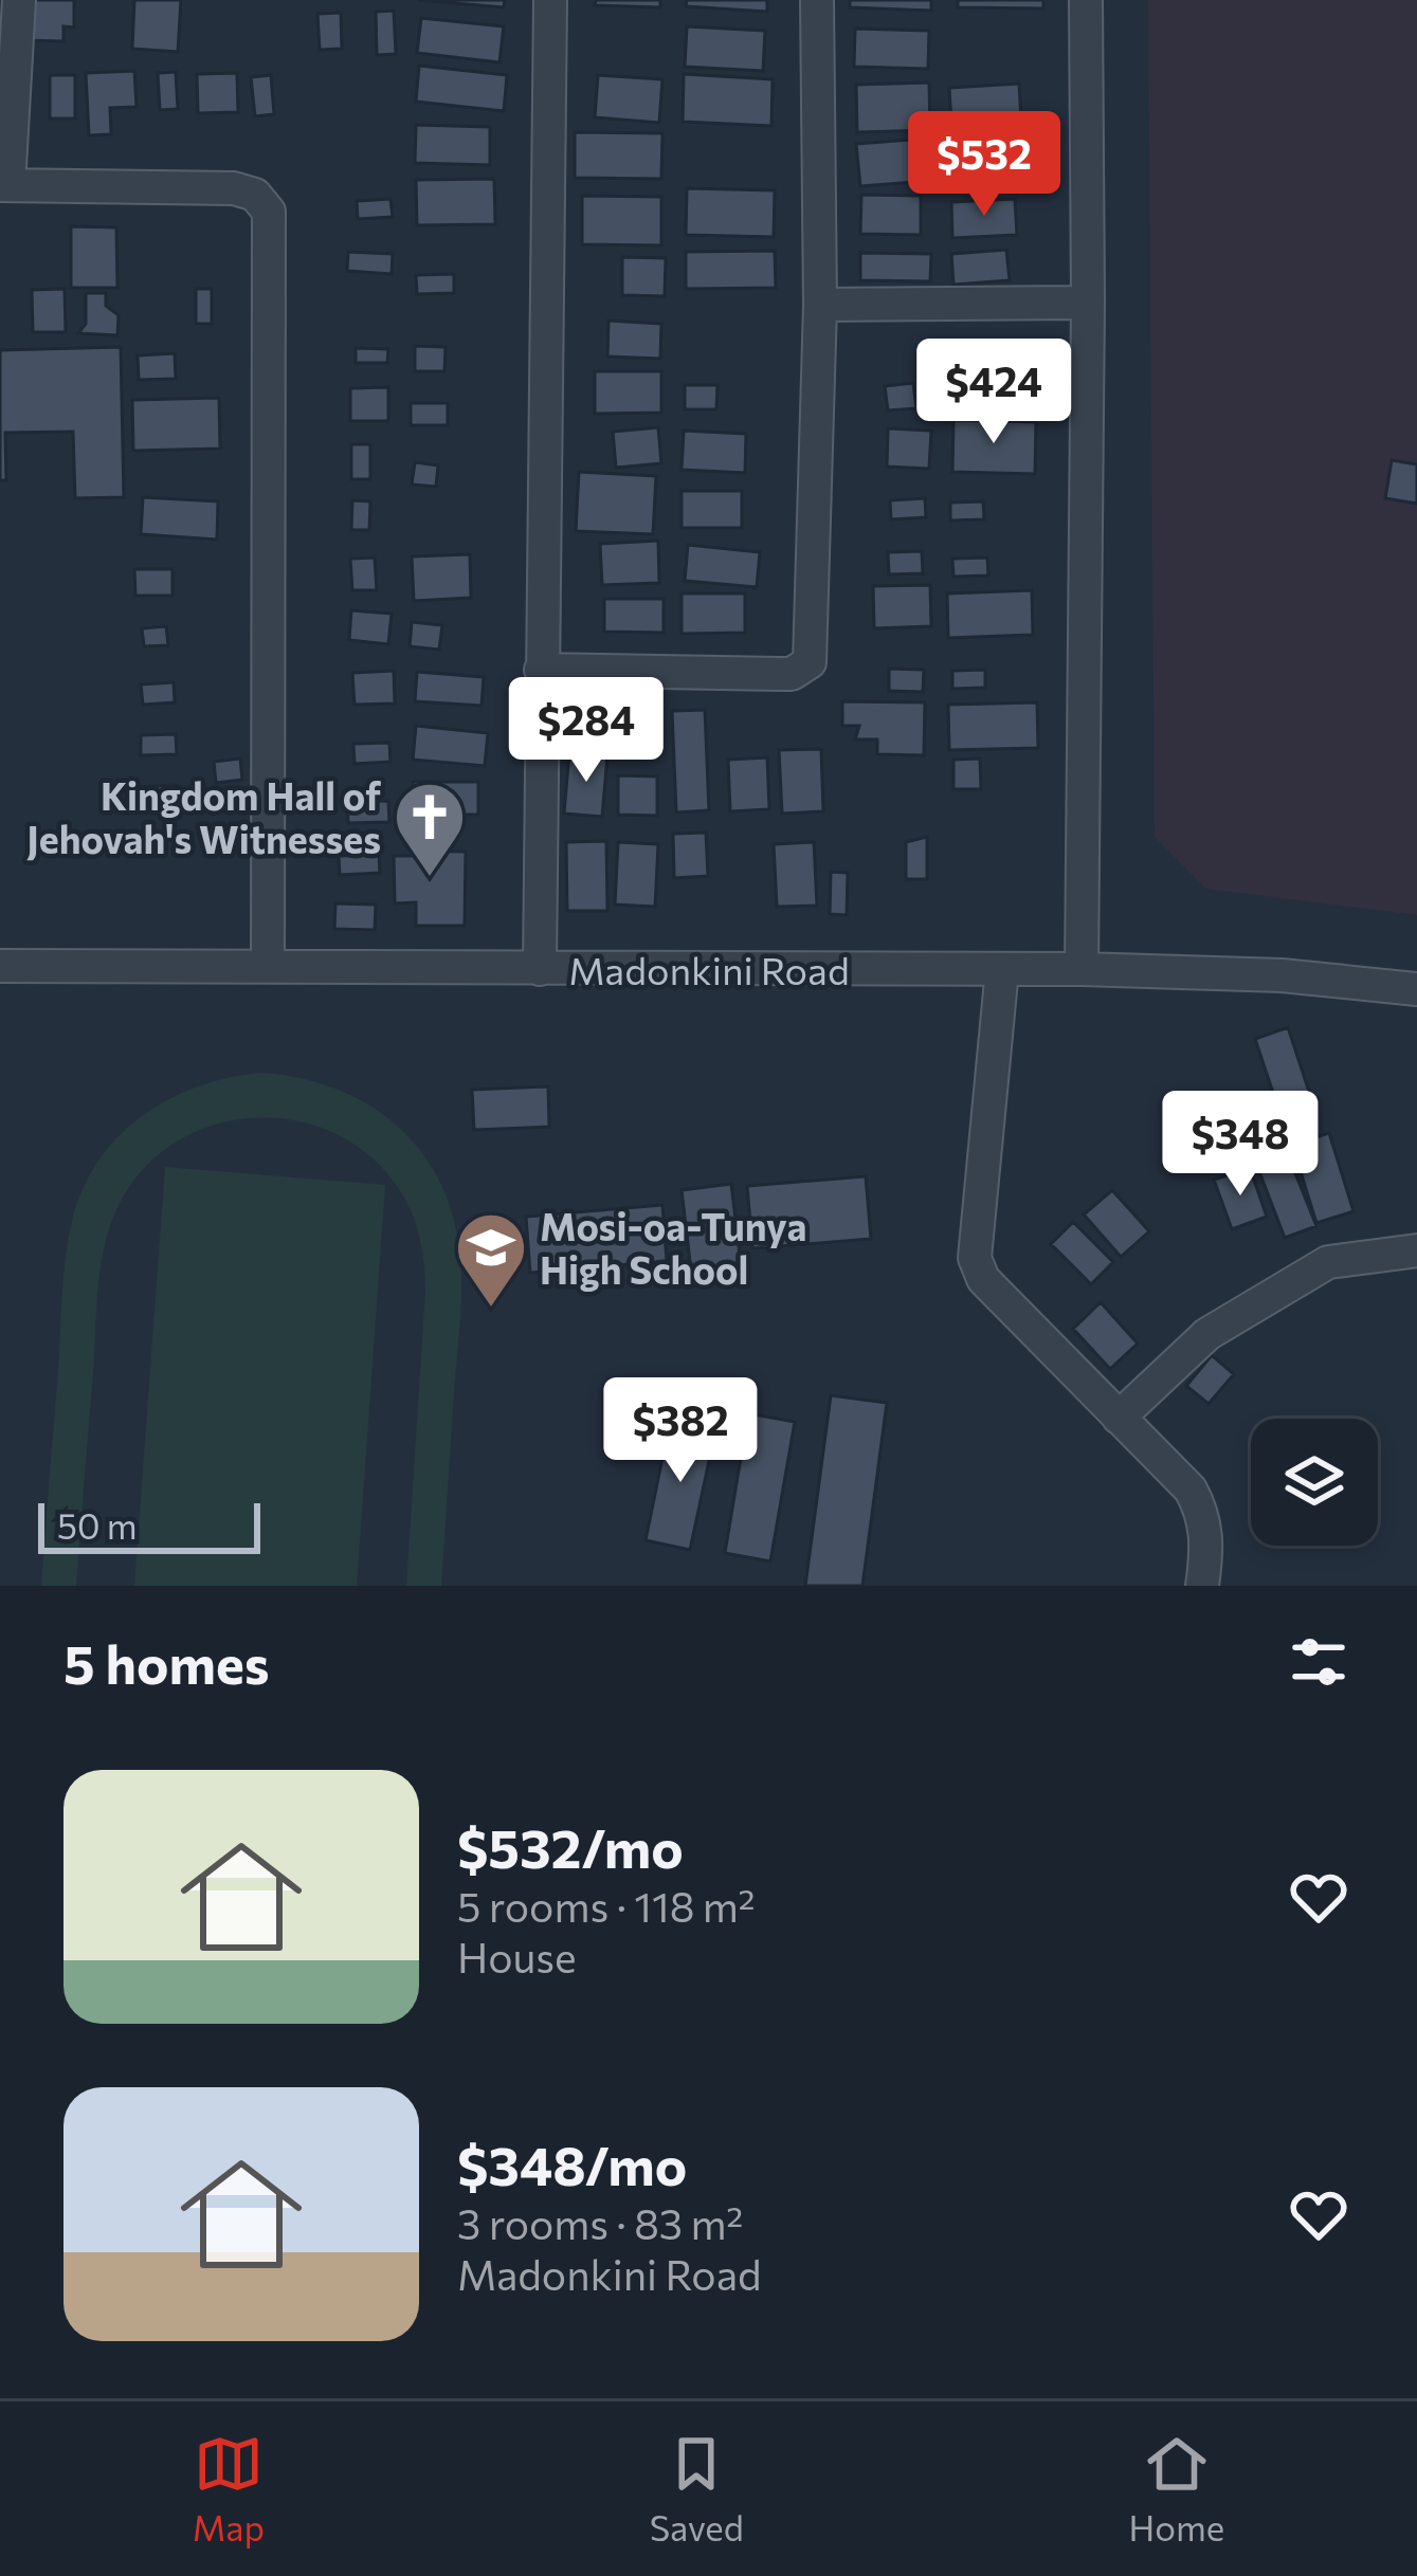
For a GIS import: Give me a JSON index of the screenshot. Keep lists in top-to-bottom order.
{
  "streets": {
    "street": ["Madonkini Road"]
  },
  "places": {
    "church": ["Kingdom Hall of Jehovah's Witnesses"],
    "school or university": ["Mosi-oa-Tunya High School"]
  },
  "scale_bar": "50 m",
  "page": {
    "price": [
      "$532",
      "$424",
      "$284",
      "$348",
      "$382"
    ],
    "scale": "50 m",
    "heading": "5 homes",
    "list": [
      {
        "name": "$532/mo",
        "note": "5 rooms · 118 m² · House"
      },
      {
        "name": "$348/mo",
        "note": "3 rooms · 83 m² · Madonkini Road"
      }
    ],
    "tabs": ["Map", "Saved", "Home"]
  }
}
